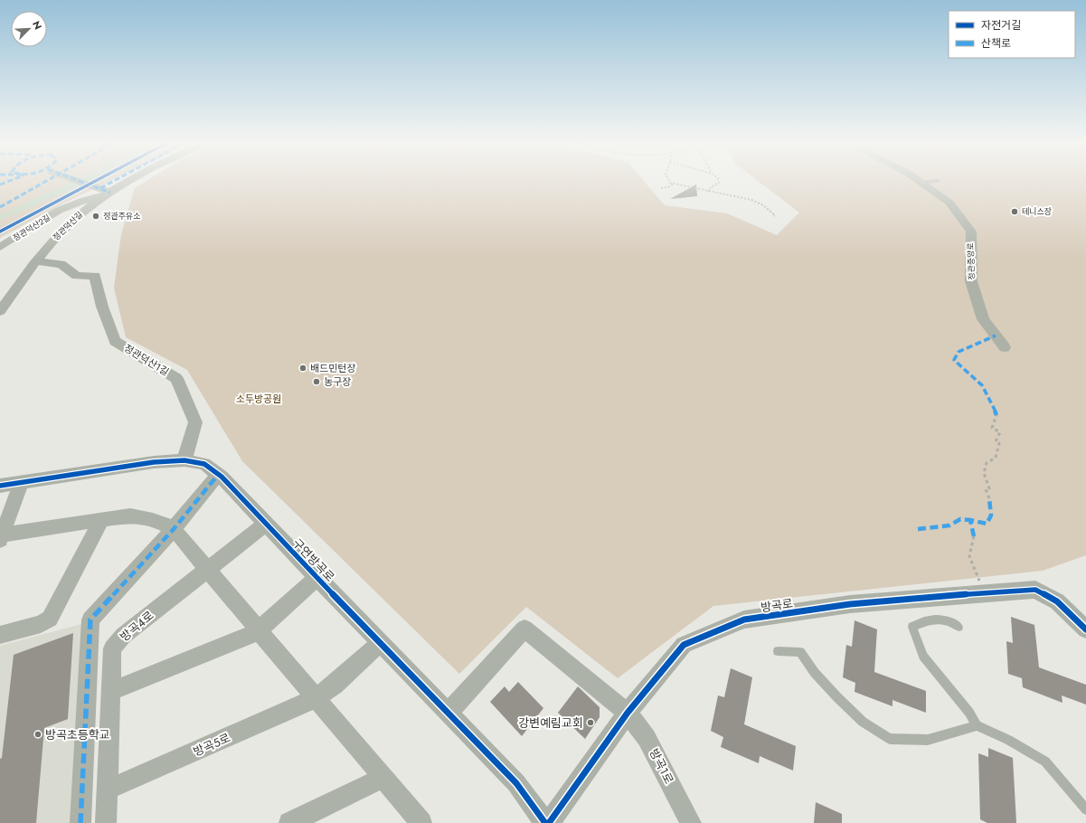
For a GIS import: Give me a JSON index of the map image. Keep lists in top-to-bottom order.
{
  "streets": {
    "street": [
      "정관덕산길",
      "정관덕산2길",
      "정관중앙로",
      "정관덕산1길",
      "구연방곡로",
      "방곡로",
      "방곡4로",
      "방곡5로",
      "방곡1로"
    ]
  },
  "crossings": [
    ["정관덕산길", "정관덕산2길"],
    ["정관덕산길", "정관덕산1길"],
    ["정관덕산1길", "구연방곡로"],
    ["구연방곡로", "방곡로"],
    ["구연방곡로", "방곡4로"],
    ["구연방곡로", "방곡5로"],
    ["방곡로", "방곡1로"],
    ["방곡4로", "방곡5로"]
  ],
  "parks": ["소두방공원"],
  "places": [
    "테니스장",
    "정관주유소",
    "배드민턴장",
    "농구장",
    "강변예림교회",
    "방곡초등학교"
  ],
  "legend": ["자전거길", "산책로"],
  "north": "top right"
}
